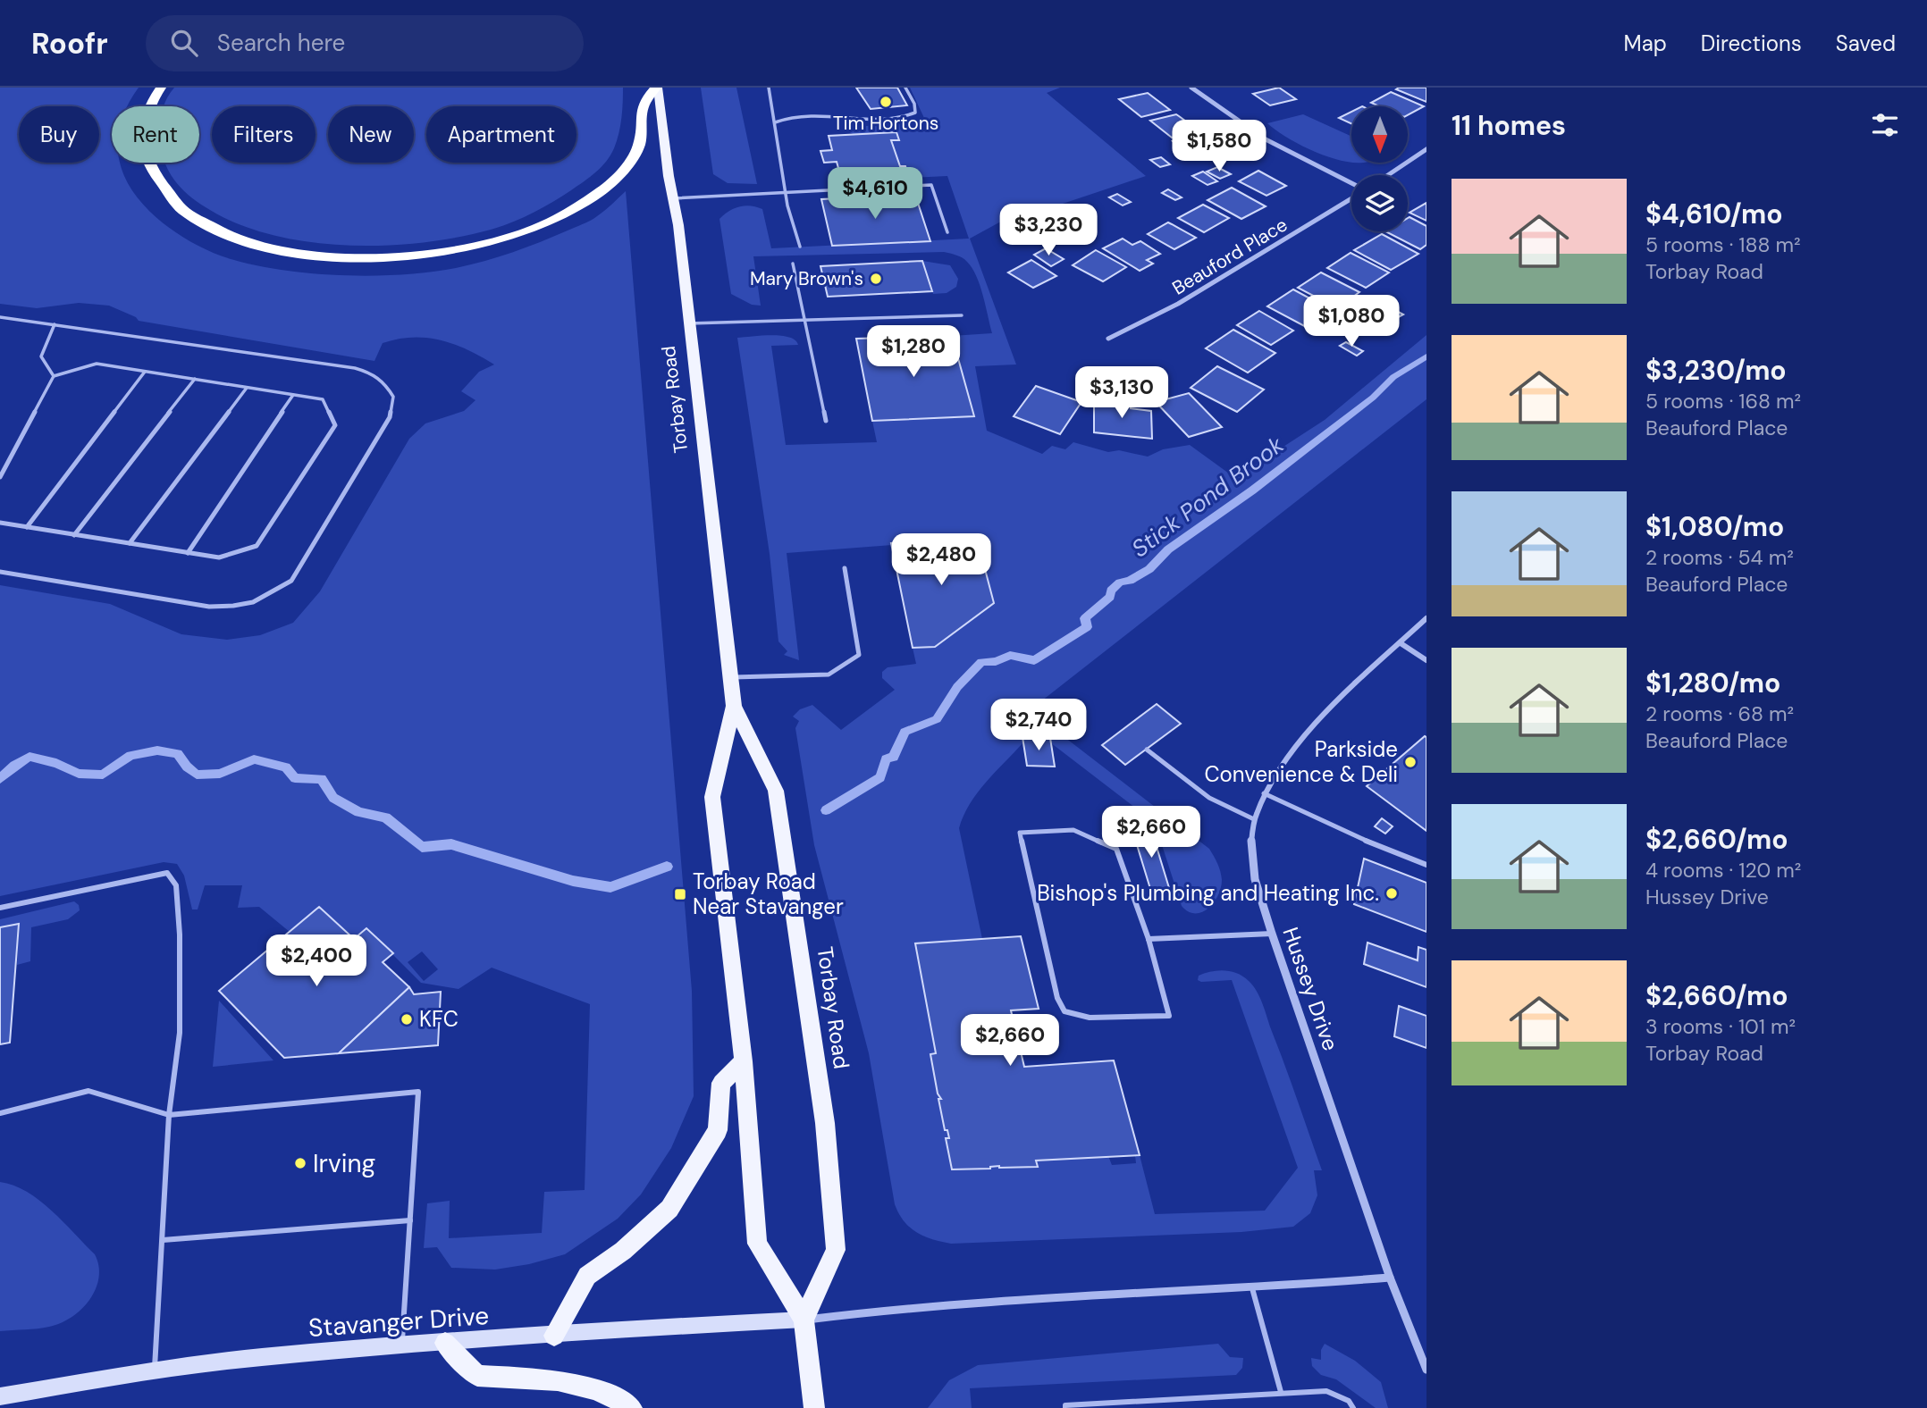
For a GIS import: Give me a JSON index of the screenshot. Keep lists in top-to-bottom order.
{
  "streets": {
    "main road": ["Torbay Road"],
    "street": ["Beauford Place", "Hussey Drive", "Stavanger Drive"]
  },
  "crossings": [
    ["Torbay Road", "Stavanger Drive"]
  ],
  "water": ["Stick Pond Brook"],
  "places": {
    "other": [
      "Tim Hortons",
      "Mary Brown's",
      "Parkside Convenience & Deli",
      "Bishop's Plumbing and Heating Inc.",
      "KFC",
      "Irving"
    ],
    "transit": ["Torbay Road Near Stavanger"]
  },
  "north": "bottom",
  "page": {
    "header": "Roofr",
    "search": "Search here",
    "nav": ["Map", "Directions", "Saved"],
    "heading": "11 homes",
    "chip": [
      "Buy",
      "Rent",
      "Filters",
      "New",
      "Apartment"
    ],
    "price": [
      "$1,580",
      "$4,610",
      "$3,230",
      "$1,080",
      "$1,280",
      "$3,130",
      "$2,480",
      "$2,740",
      "$2,660",
      "$2,400",
      "$2,660"
    ],
    "list": [
      {
        "name": "$4,610/mo",
        "note": "5 rooms · 188 m² · Torbay Road"
      },
      {
        "name": "$3,230/mo",
        "note": "5 rooms · 168 m² · Beauford Place"
      },
      {
        "name": "$1,080/mo",
        "note": "2 rooms · 54 m² · Beauford Place"
      },
      {
        "name": "$1,280/mo",
        "note": "2 rooms · 68 m² · Beauford Place"
      },
      {
        "name": "$2,660/mo",
        "note": "4 rooms · 120 m² · Hussey Drive"
      },
      {
        "name": "$2,660/mo",
        "note": "3 rooms · 101 m² · Torbay Road"
      }
    ]
  }
}
